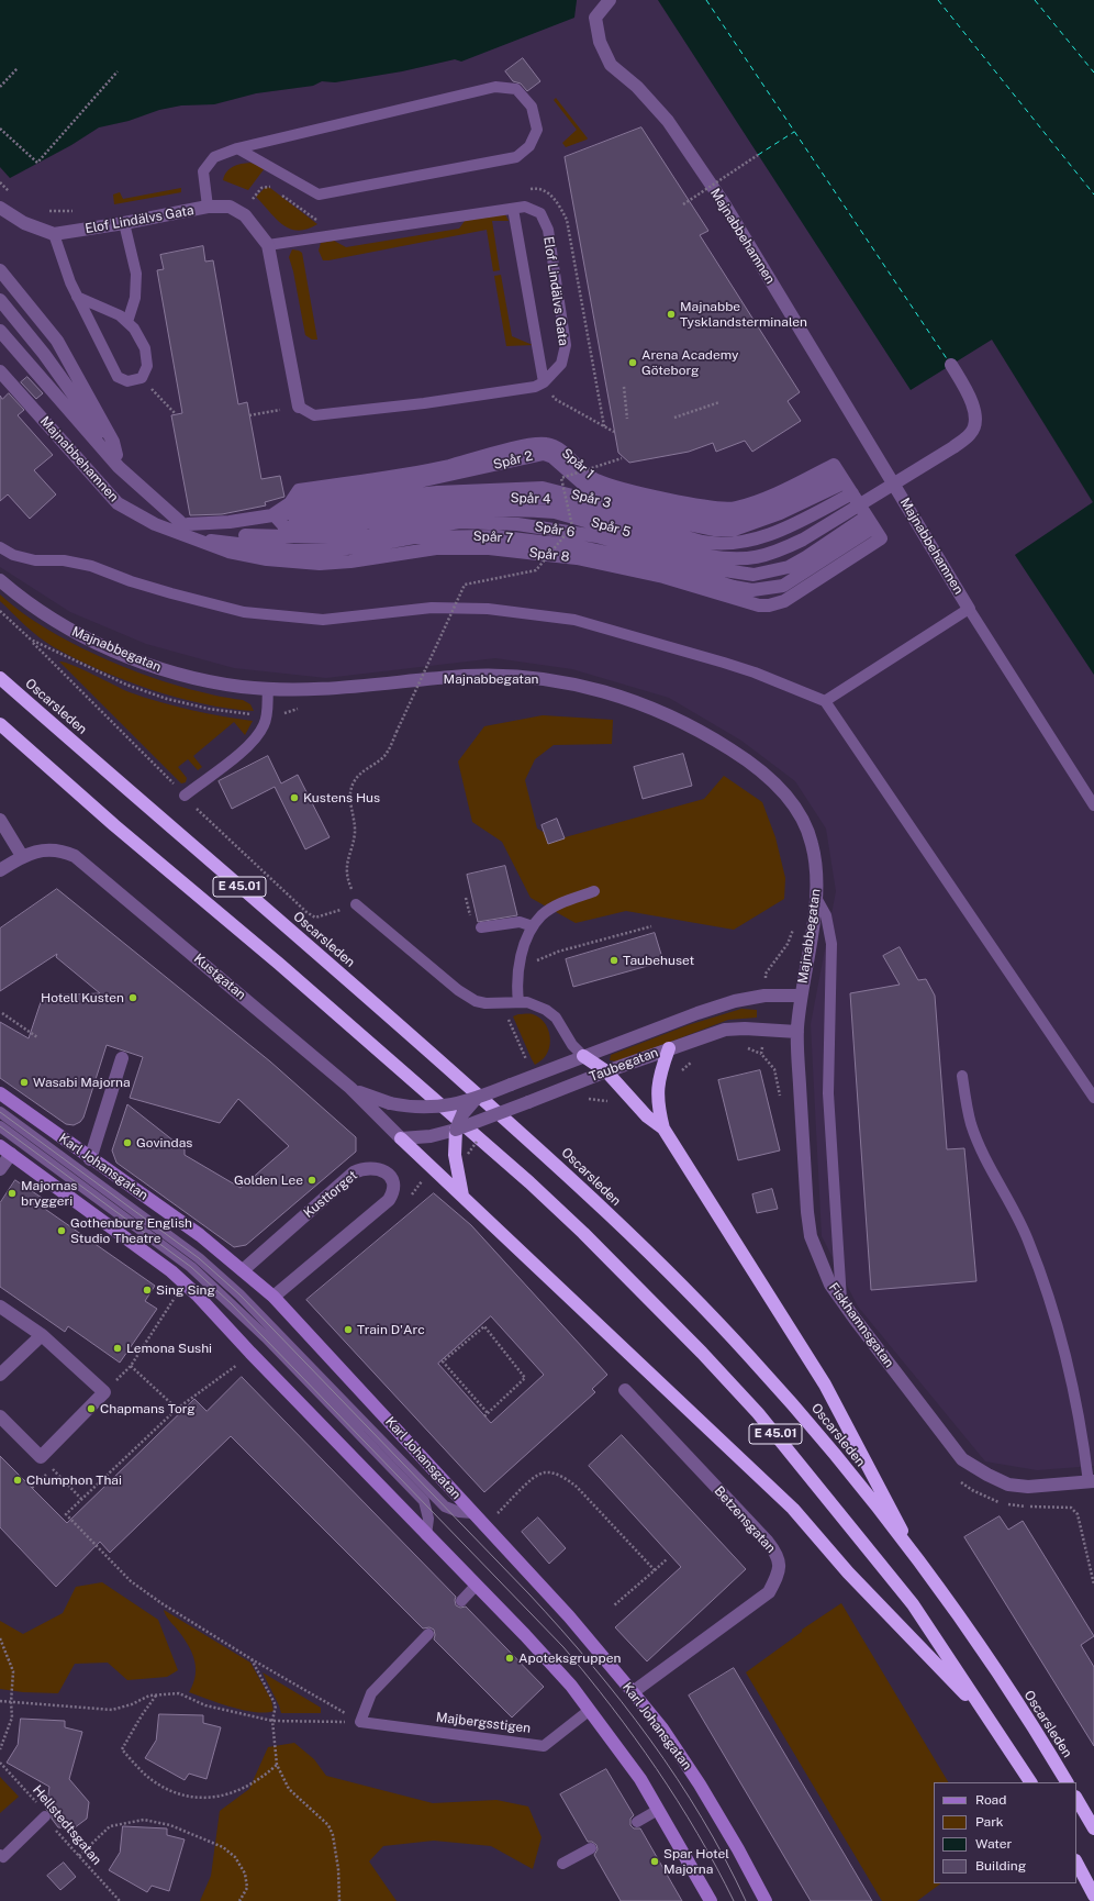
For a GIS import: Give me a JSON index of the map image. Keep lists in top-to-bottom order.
{
  "streets": {
    "highway": ["Oscarsleden", "E 45.01"],
    "street": [
      "Elof Lindälvs Gata",
      "Majnabbehamnen",
      "Spår 2",
      "Spår 4",
      "Spår 5",
      "Spår 7",
      "Spår 8",
      "Majnabbegatan",
      "Kustgatan",
      "Taubegatan",
      "Karl Johansgatan",
      "Kusttorget",
      "Fiskhamnsgatan",
      "Betzensgatan"
    ],
    "lane": ["Majbergsstigen"],
    "path": ["Hellstedtsgatan"]
  },
  "crossings": [
    ["Majnabbehamnen", "Spår 2"],
    ["Majnabbehamnen", "Spår 4"],
    ["Majnabbehamnen", "Spår 5"],
    ["Majnabbehamnen", "Spår 7"],
    ["Majnabbehamnen", "Spår 8"],
    ["Spår 2", "Spår 4"],
    ["Spår 2", "Spår 5"],
    ["Spår 4", "Spår 5"],
    ["Spår 5", "Spår 7"],
    ["Spår 5", "Spår 8"],
    ["Spår 7", "Spår 8"],
    ["Majnabbegatan", "Taubegatan"],
    ["Majnabbegatan", "Fiskhamnsgatan"],
    ["Kustgatan", "Taubegatan"],
    ["Taubegatan", "Fiskhamnsgatan"],
    ["Karl Johansgatan", "Kusttorget"],
    ["Karl Johansgatan", "Betzensgatan"]
  ],
  "places": [
    "Majnabbe Tysklandsterminalen",
    "Arena Academy Göteborg",
    "Kustens Hus",
    "Taubehuset",
    "Hotell Kusten",
    "Wasabi Majorna",
    "Govindas",
    "Golden Lee",
    "Majornas bryggeri",
    "Gothenburg English Studio Theatre",
    "Sing Sing",
    "Train D'Arc",
    "Lemona Sushi",
    "Chapmans Torg",
    "Chumphon Thai",
    "Apoteksgruppen",
    "Spar Hotel Majorna"
  ],
  "legend": [
    "Road",
    "Park",
    "Water",
    "Building"
  ]
}
